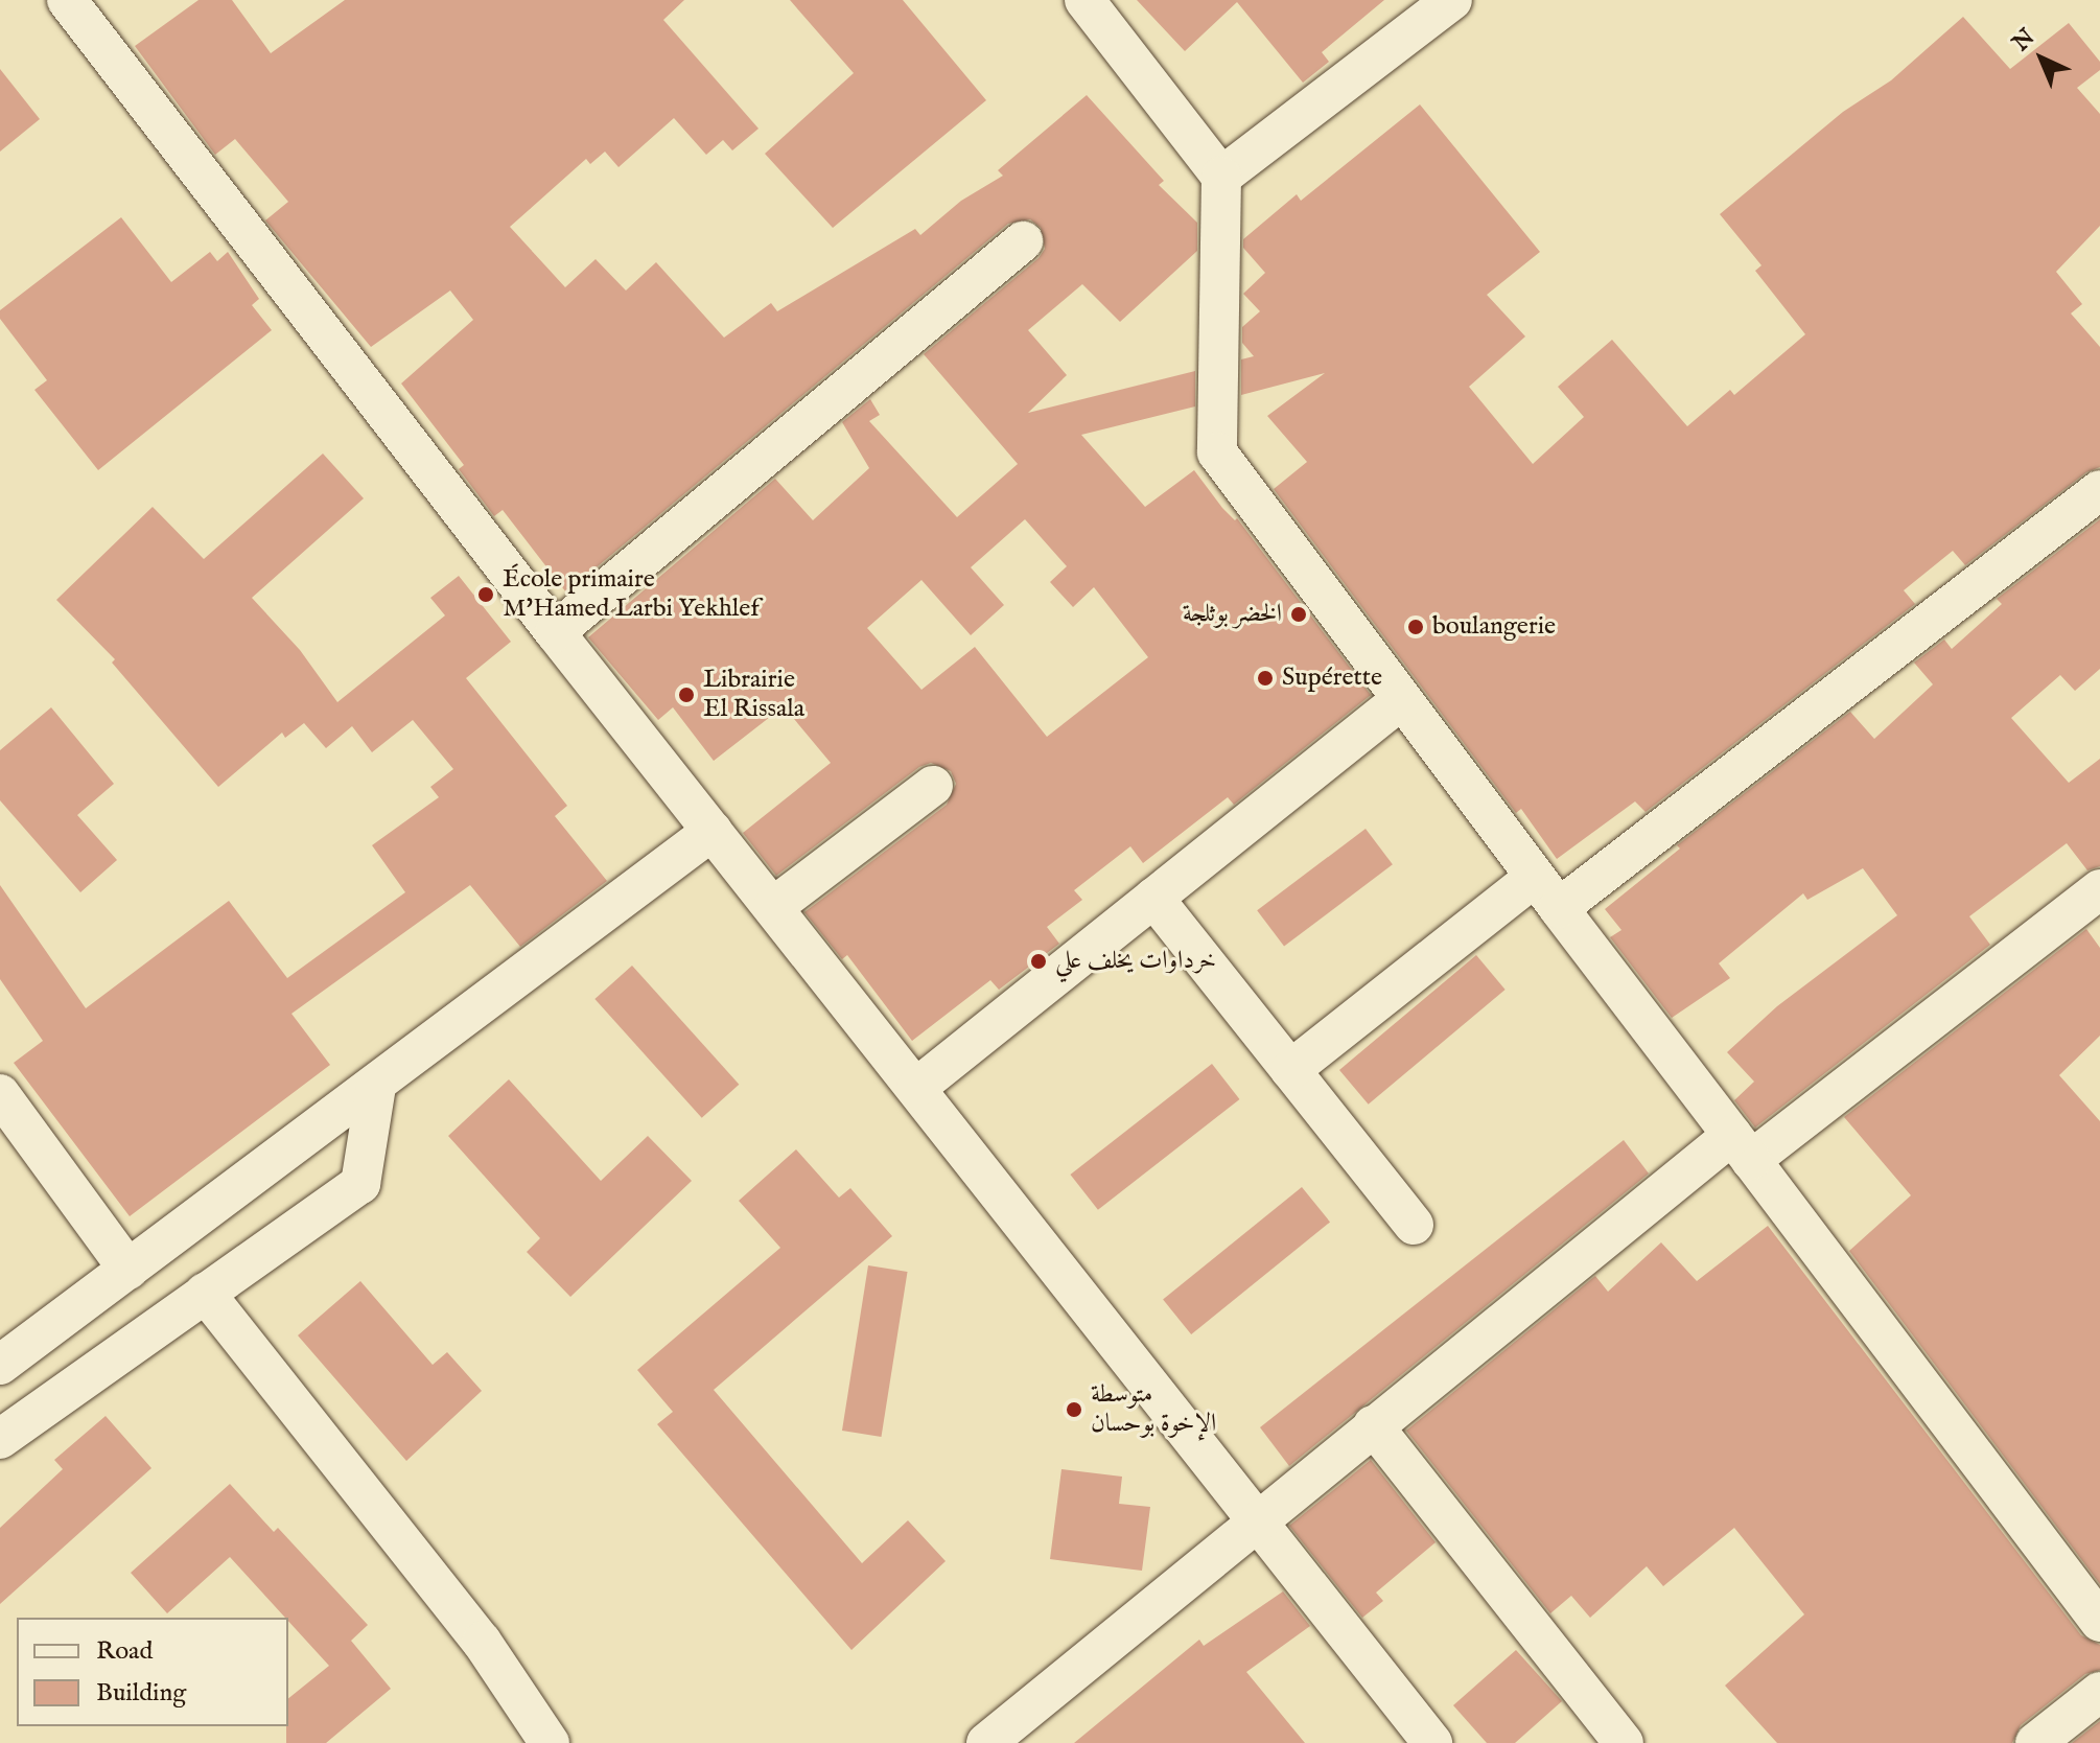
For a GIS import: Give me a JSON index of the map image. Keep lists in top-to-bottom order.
{
  "places": [
    "École primaire M'Hamed Larbi Yekhlef",
    "الخضر بوثلجة",
    "boulangerie",
    "Supérette",
    "Librairie El Rissala",
    "خرداوات يخلف علي",
    "متوسطة الإخوة بوحسان"
  ],
  "legend": ["Road", "Building"],
  "north": "top left"
}
